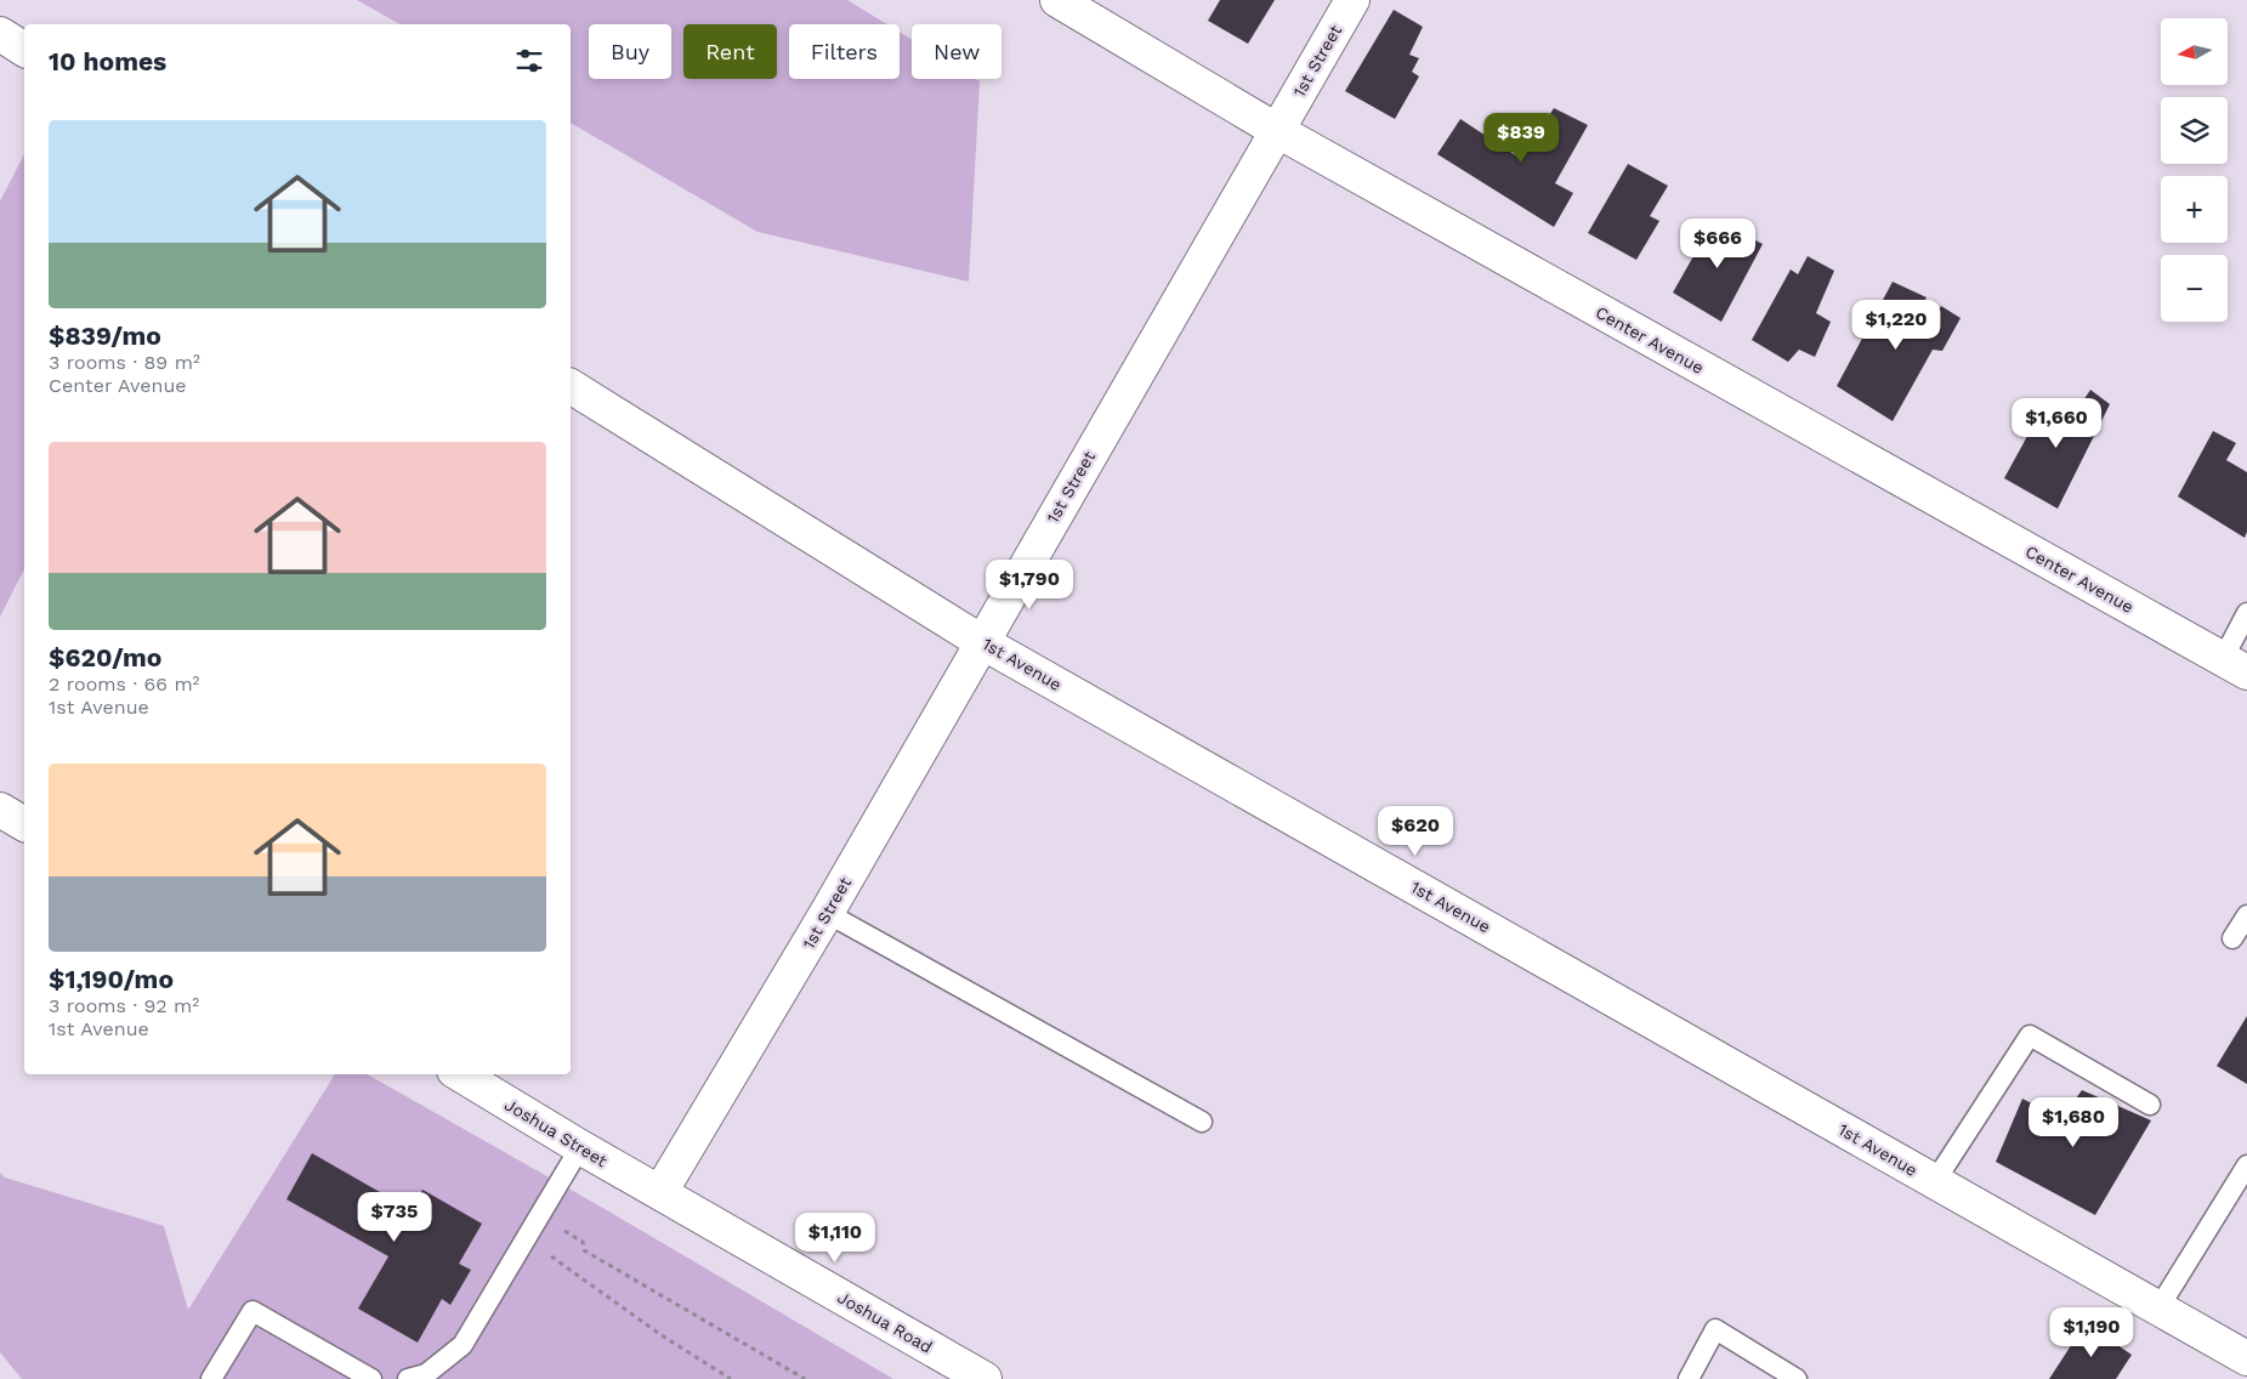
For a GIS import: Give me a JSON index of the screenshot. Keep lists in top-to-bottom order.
{
  "streets": {
    "street": [
      "1st Street",
      "Center Avenue",
      "1st Avenue",
      "Joshua Street",
      "Joshua Road"
    ]
  },
  "crossings": [
    ["1st Street", "Center Avenue"],
    ["1st Street", "1st Avenue"],
    ["1st Street", "Joshua Street"],
    ["1st Street", "Joshua Road"],
    ["Joshua Street", "Joshua Road"]
  ],
  "north": "left",
  "page": {
    "map_buttons": ["+", "−"],
    "chip": [
      "Buy",
      "Rent",
      "Filters",
      "New"
    ],
    "heading": "10 homes",
    "list": [
      {
        "name": "$839/mo",
        "note": "3 rooms · 89 m² · Center Avenue"
      },
      {
        "name": "$620/mo",
        "note": "2 rooms · 66 m² · 1st Avenue"
      },
      {
        "name": "$1,190/mo",
        "note": "3 rooms · 92 m² · 1st Avenue"
      }
    ],
    "price": [
      "$839",
      "$666",
      "$1,220",
      "$1,660",
      "$1,790",
      "$620",
      "$1,680",
      "$735",
      "$1,110",
      "$1,190"
    ]
  }
}
